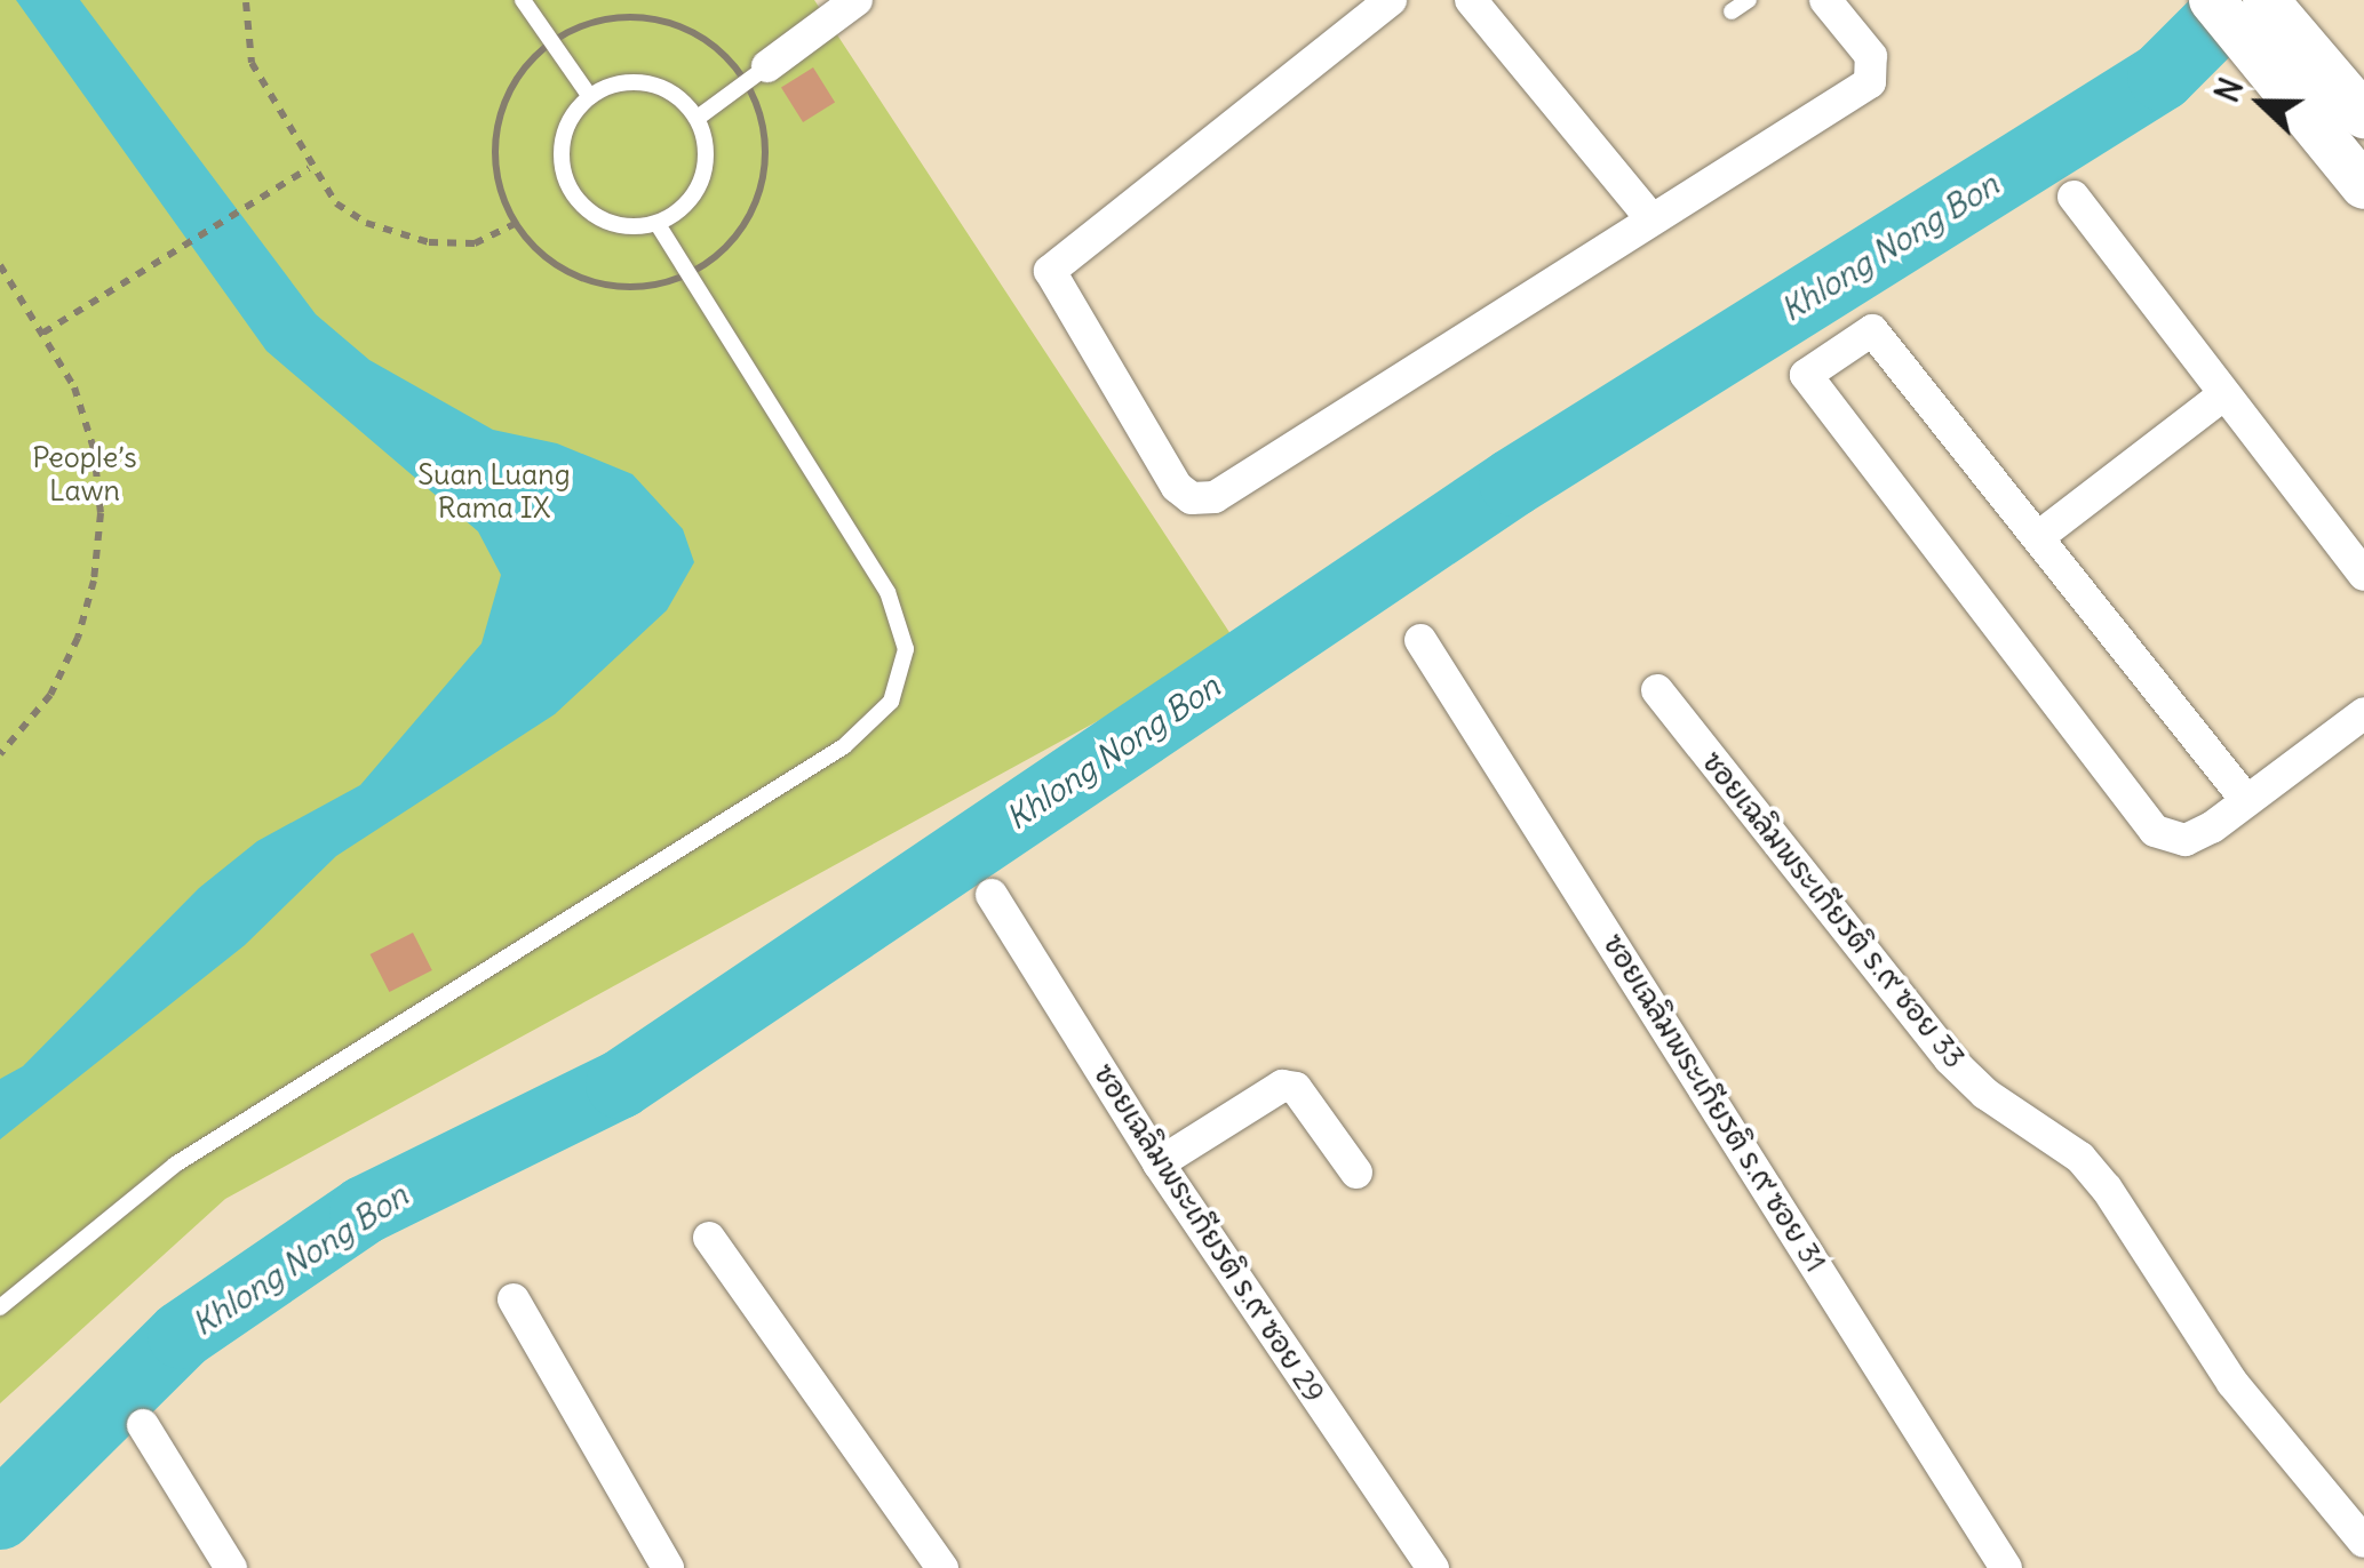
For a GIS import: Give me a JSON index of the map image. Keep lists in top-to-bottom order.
{
  "streets": {
    "street": ["ซอยเฉลิมพระเกียรติ ร.๙ ซอย 33", "ซอยเฉลิมพระเกียรติ ร.๙ ซอย 31", "ซอยเฉลิมพระเกียรติ ร.๙ ซอย 29"]
  },
  "water": ["Khlong Nong Bon"],
  "parks": ["People’s Lawn", "Suan Luang Rama IX"],
  "north": "left"
}
